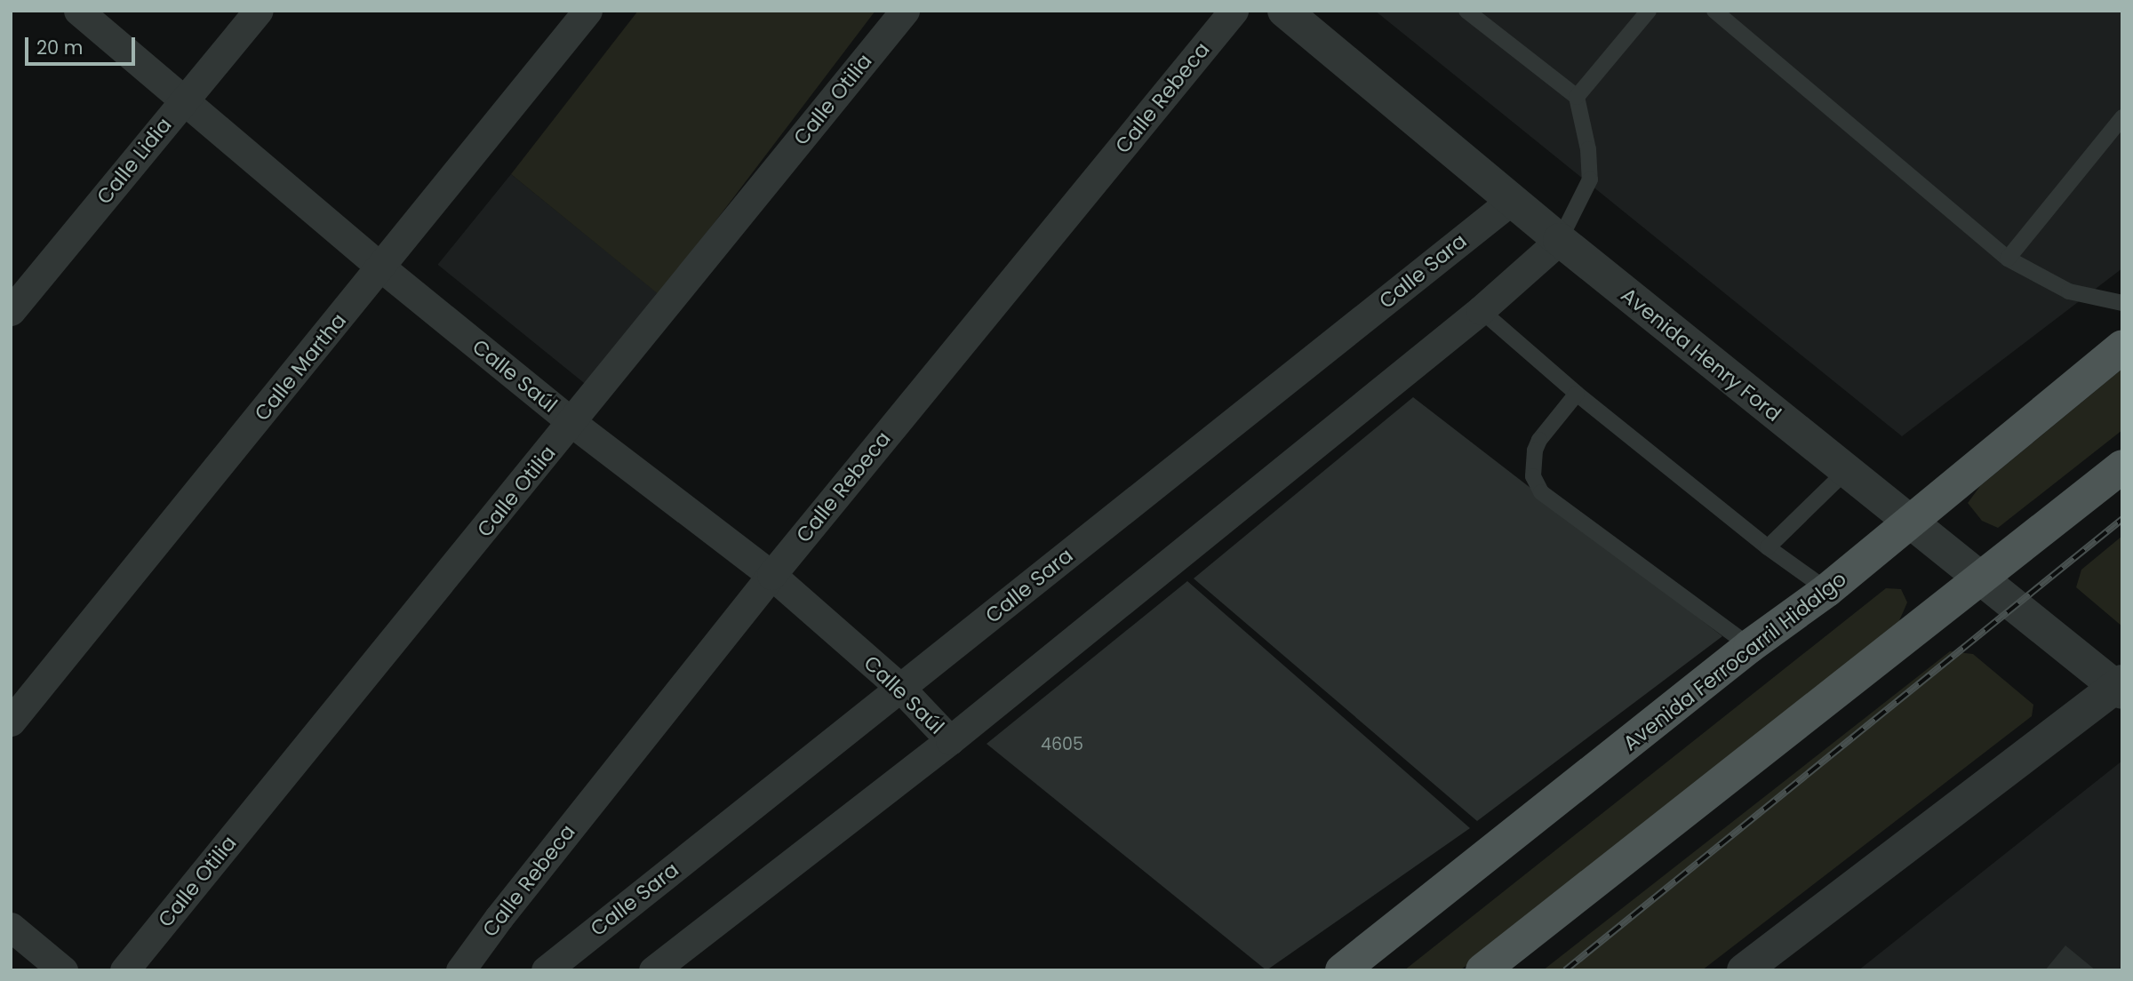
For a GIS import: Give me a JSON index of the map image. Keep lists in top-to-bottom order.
{
  "streets": {
    "main road": ["Avenida Ferrocarril Hidalgo"],
    "street": [
      "Calle Rebeca",
      "Calle Otilia",
      "Calle Lidia",
      "Calle Sara",
      "Avenida Henry Ford",
      "Calle Martha",
      "Calle Saúl"
    ]
  },
  "crossings": [
    ["Calle Rebeca", "Calle Saúl"],
    ["Calle Otilia", "Calle Saúl"],
    ["Calle Lidia", "Calle Saúl"],
    ["Calle Sara", "Avenida Henry Ford"],
    ["Calle Sara", "Calle Saúl"],
    ["Avenida Henry Ford", "Avenida Ferrocarril Hidalgo"],
    ["Calle Martha", "Calle Saúl"]
  ],
  "house_numbers": ["4605"],
  "scale_bar": "20 m"
}
